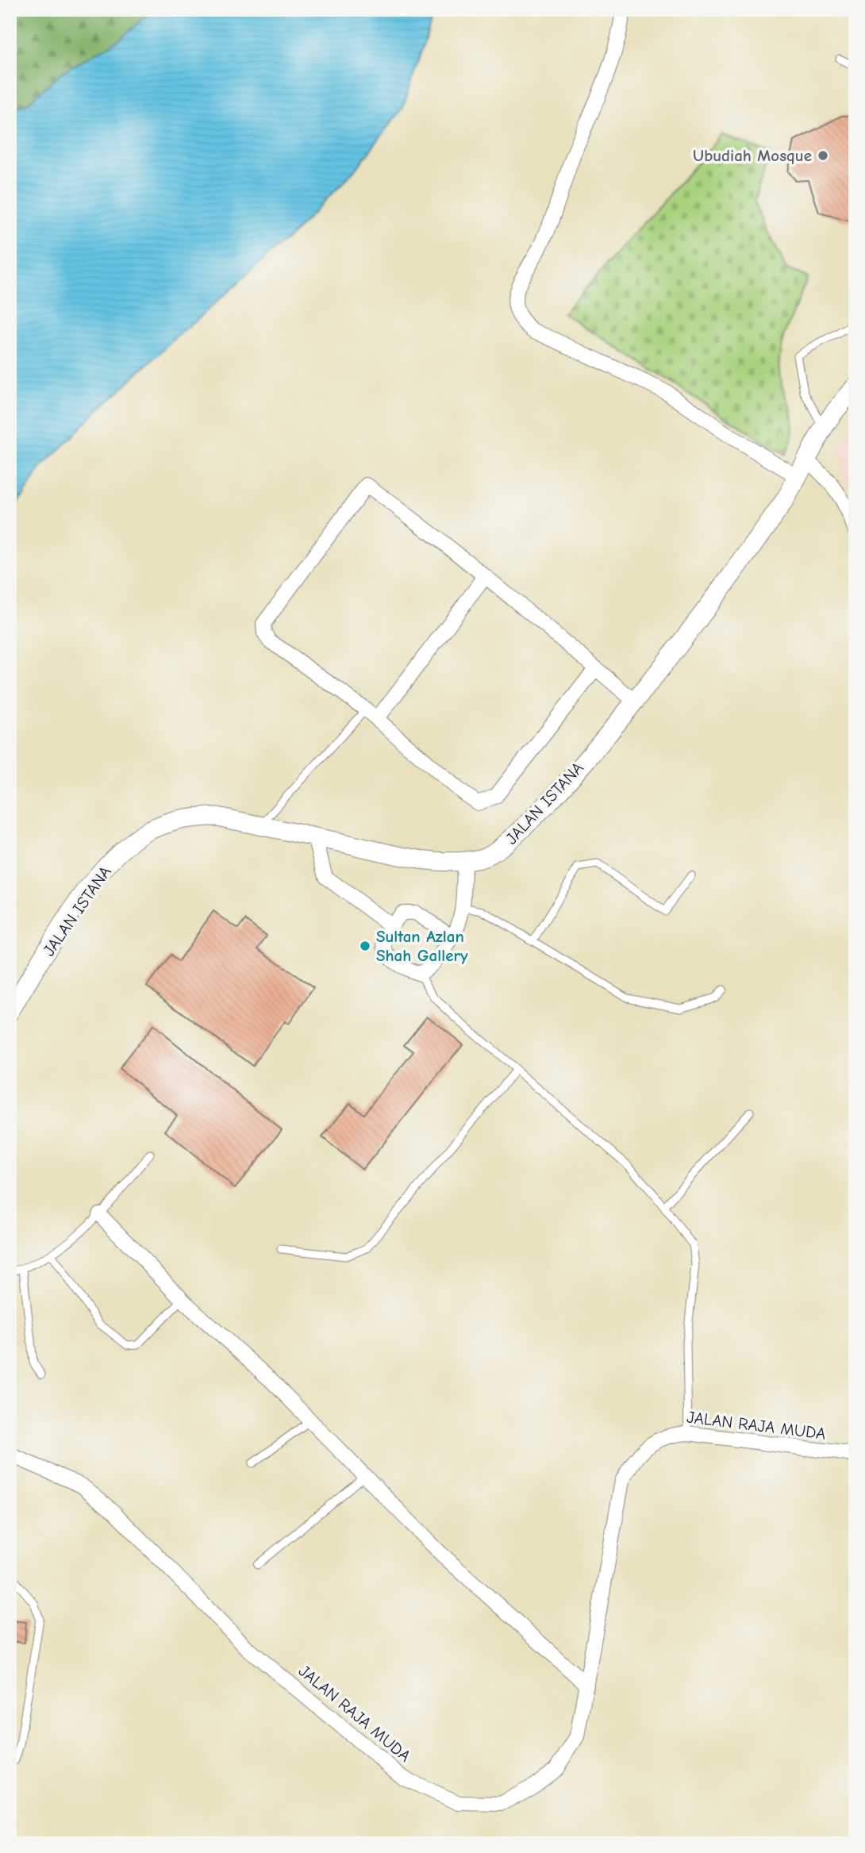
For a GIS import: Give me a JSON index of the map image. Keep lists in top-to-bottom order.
{
  "streets": {
    "street": ["JALAN ISTANA", "JALAN RAJA MUDA"]
  },
  "places": ["Ubudiah Mosque", "Sultan Azlan Shah Gallery"]
}
